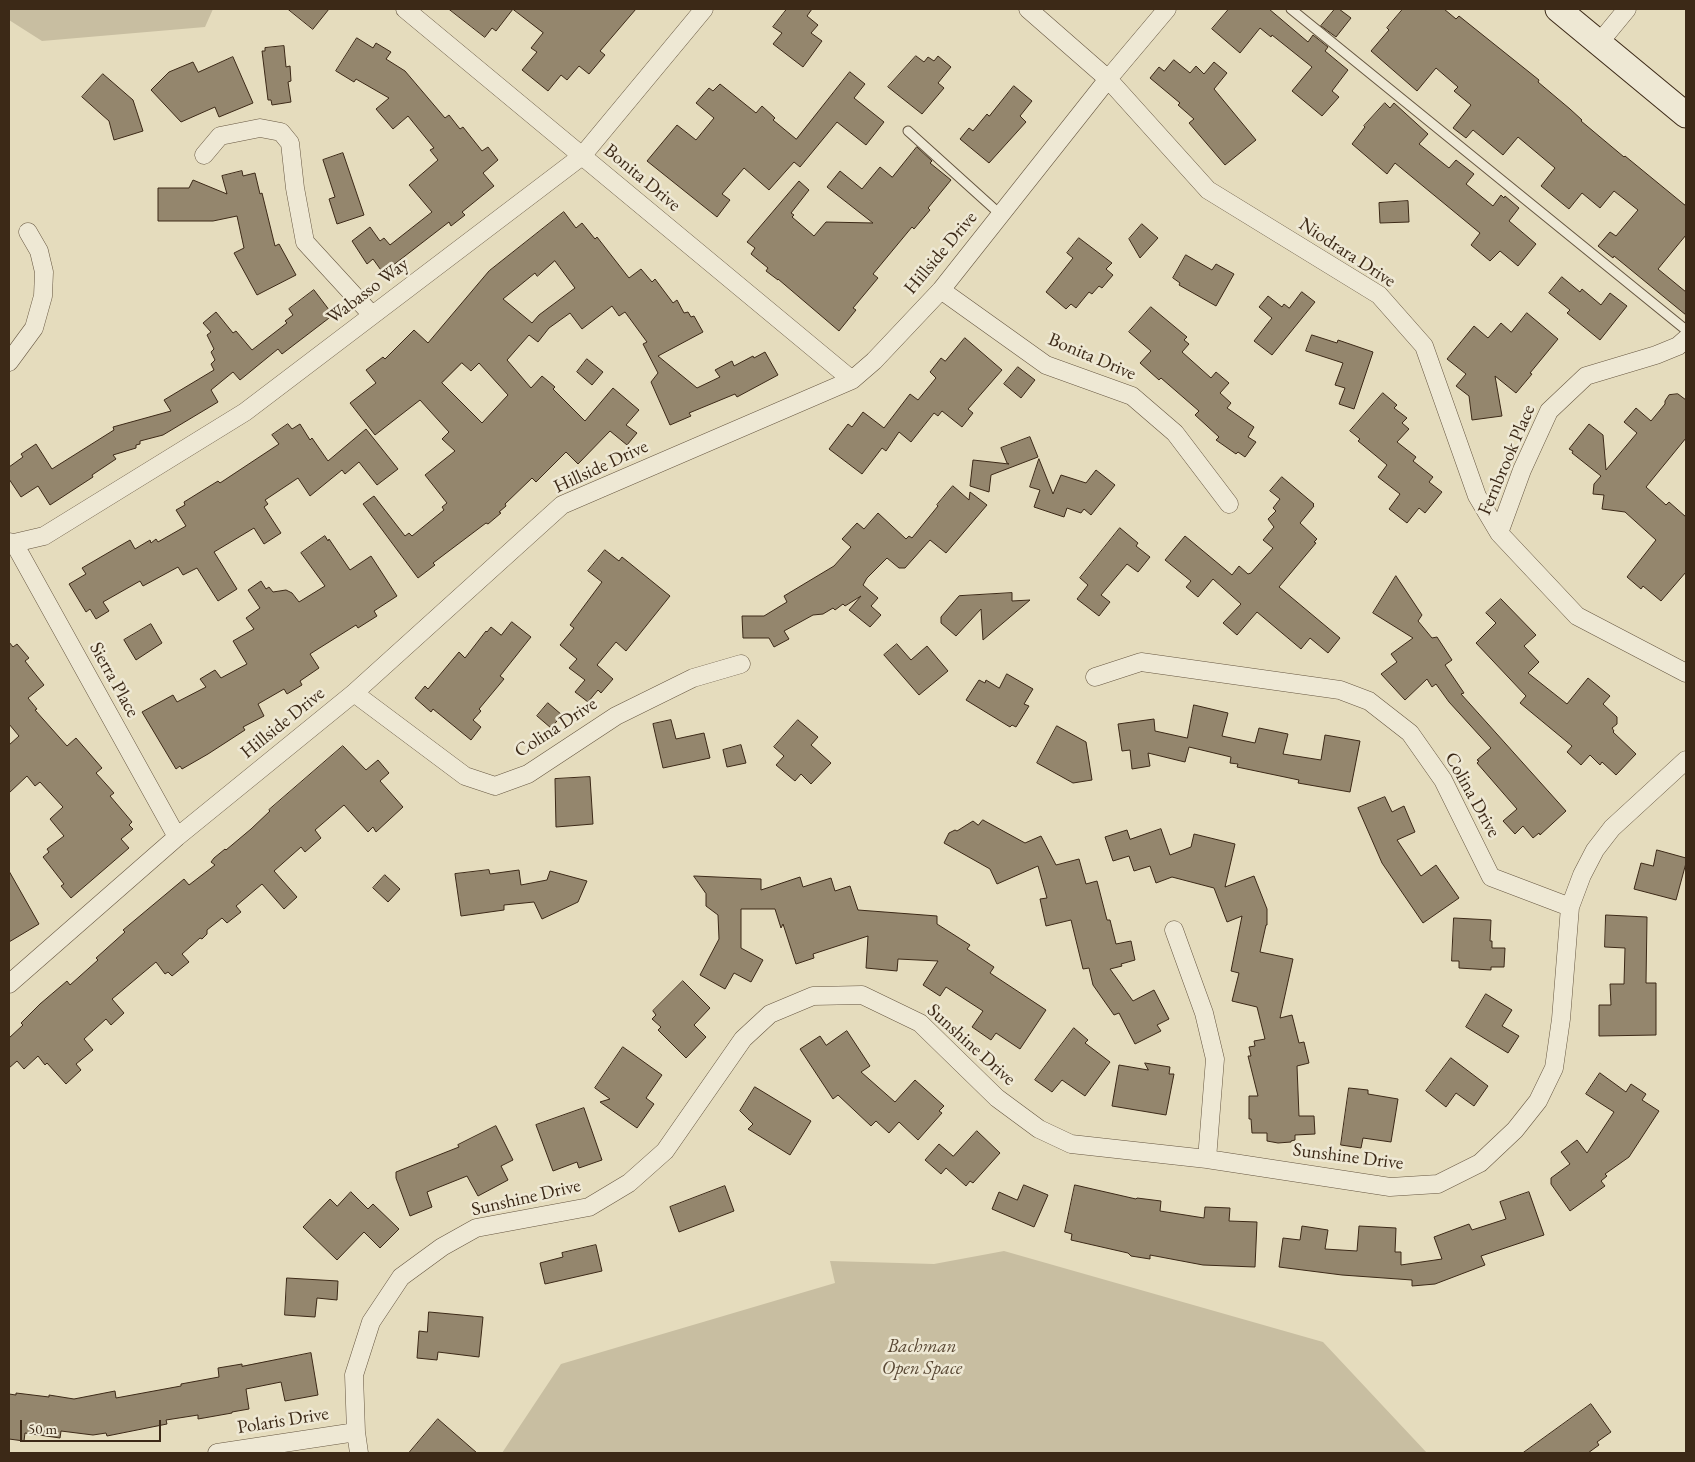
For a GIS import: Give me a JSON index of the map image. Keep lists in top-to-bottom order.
{
  "streets": {
    "street": [
      "Bonita Drive",
      "Hillside Drive",
      "Niodrara Drive",
      "Wabasso Way",
      "Fernbrook Place",
      "Sierra Place",
      "Colina Drive",
      "Sunshine Drive",
      "Polaris Drive"
    ]
  },
  "crossings": [
    ["Bonita Drive", "Hillside Drive"],
    ["Bonita Drive", "Wabasso Way"],
    ["Hillside Drive", "Niodrara Drive"],
    ["Hillside Drive", "Sierra Place"],
    ["Hillside Drive", "Colina Drive"],
    ["Niodrara Drive", "Fernbrook Place"],
    ["Wabasso Way", "Sierra Place"],
    ["Colina Drive", "Sunshine Drive"],
    ["Sunshine Drive", "Polaris Drive"]
  ],
  "parks": ["Bachman Open Space"],
  "scale_bar": "50 m"
}
